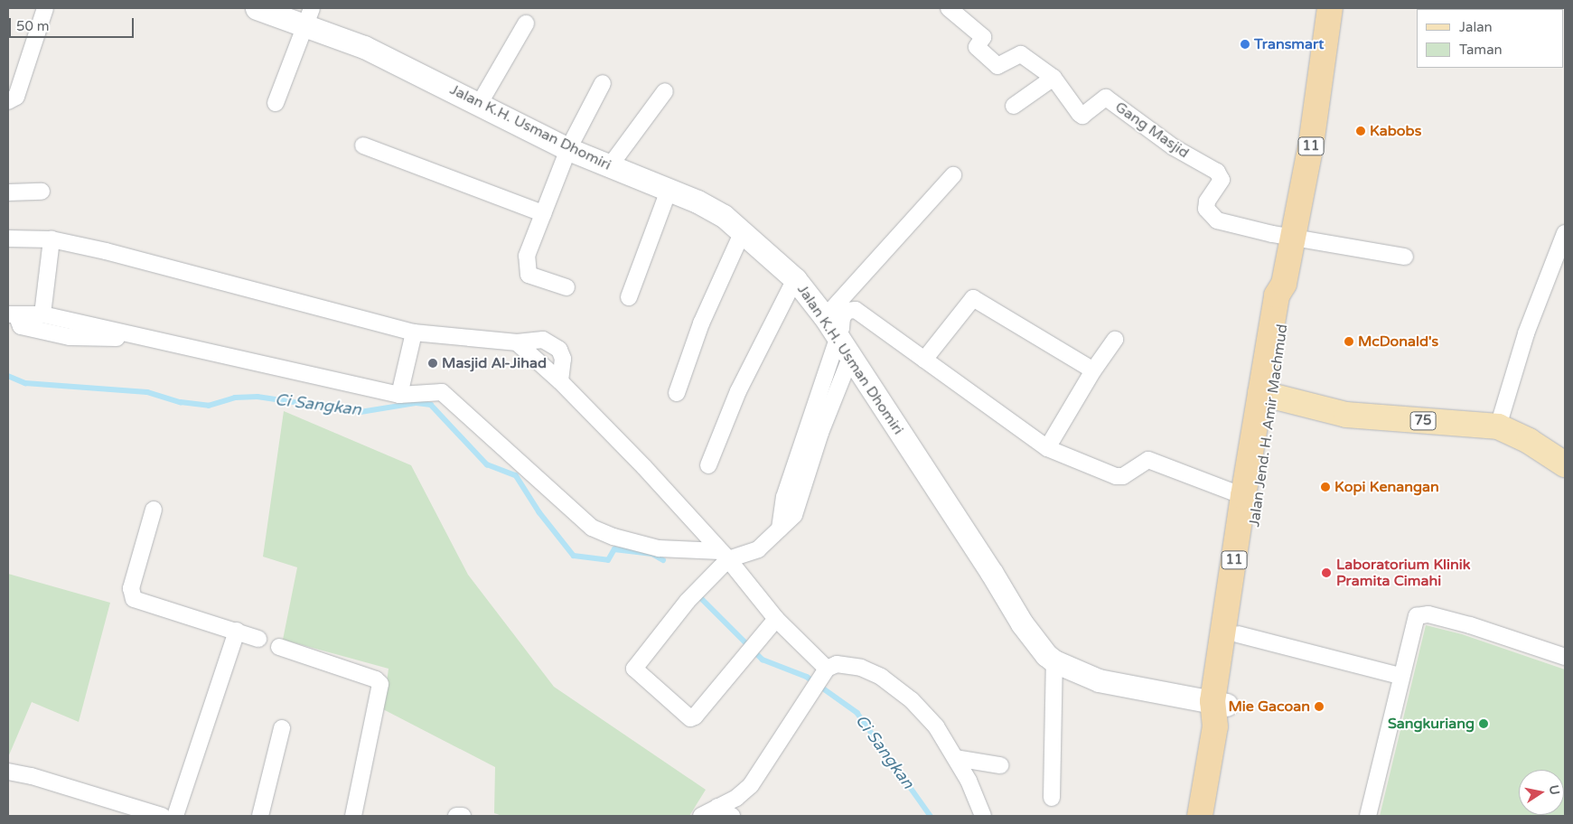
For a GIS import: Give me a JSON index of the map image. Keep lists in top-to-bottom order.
{
  "streets": {
    "highway": ["11", "Jalan Jend. H. Amir Machmud"],
    "main road": ["Jalan K.H. Usman Dhomiri", "75"],
    "street": ["Gang Masjid"]
  },
  "crossings": [
    ["Jalan K.H. Usman Dhomiri", "Jalan Jend. H. Amir Machmud"],
    ["Gang Masjid", "Jalan Jend. H. Amir Machmud"],
    ["75", "Jalan Jend. H. Amir Machmud"]
  ],
  "water": ["Ci Sangkan"],
  "places": [
    "Transmart",
    "Kabobs",
    "McDonald's",
    "Masjid Al-Jihad",
    "Kopi Kenangan",
    "Laboratorium Klinik Pramita Cimahi",
    "Mie Gacoan",
    "Sangkuriang"
  ],
  "legend": ["Jalan", "Taman"],
  "scale_bar": "50 m",
  "north": "right"
}
